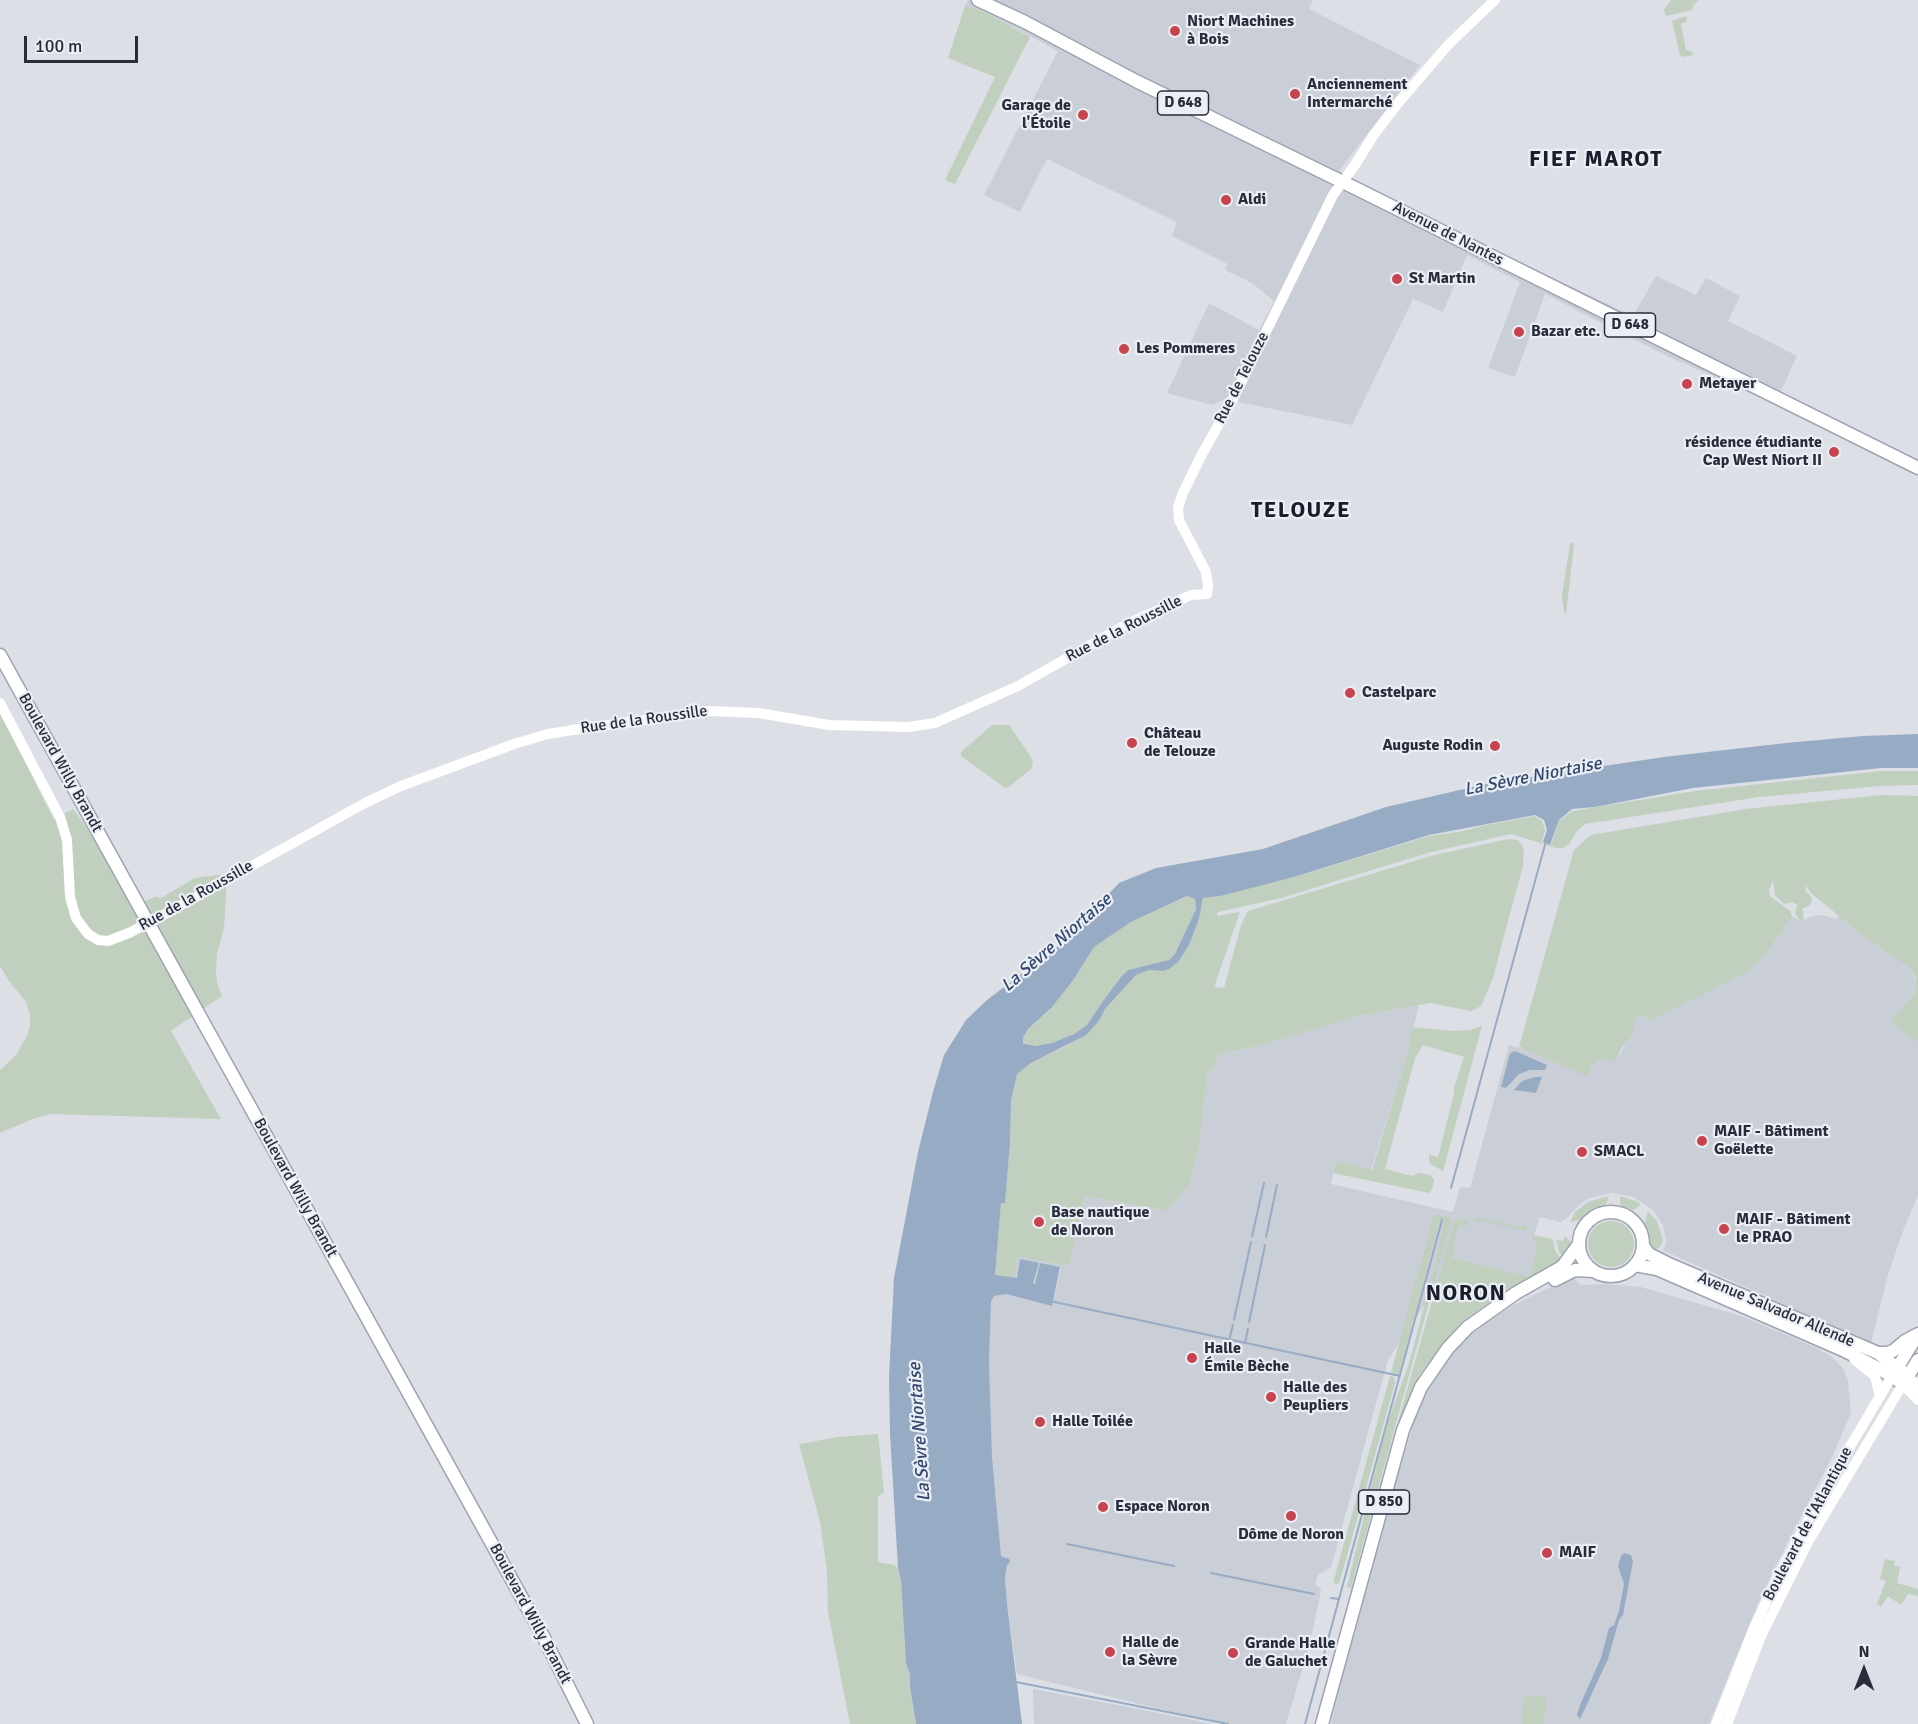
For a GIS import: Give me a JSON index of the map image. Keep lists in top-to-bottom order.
{
  "streets": {
    "main road": [
      "D 648",
      "Avenue de Nantes",
      "Boulevard Willy Brandt",
      "Avenue Salvador Allende",
      "D 850",
      "Boulevard de l'Atlantique"
    ],
    "street": ["Rue de Telouze", "Rue de la Roussille"]
  },
  "crossings": [
    ["Avenue de Nantes", "Rue de Telouze"],
    ["Rue de Telouze", "Rue de la Roussille"],
    ["Avenue Salvador Allende", "D 850"],
    ["Avenue Salvador Allende", "Boulevard de l'Atlantique"]
  ],
  "districts": ["FIEF MAROT", "TELOUZE", "NORON"],
  "water": ["La Sèvre Niortaise"],
  "places": [
    "Niort Machines à Bois",
    "Anciennement Intermarché",
    "Garage de l'Étoile",
    "Aldi",
    "St Martin",
    "Bazar etc.",
    "Les Pommeres",
    "Metayer",
    "résidence étudiante Cap West Niort II",
    "Castelparc",
    "Château de Telouze",
    "Auguste Rodin",
    "MAIF - Bâtiment Goëlette",
    "SMACL",
    "Base nautique de Noron",
    "MAIF - Bâtiment le PRAO",
    "Halle Émile Bèche",
    "Halle des Peupliers",
    "Halle Toilée",
    "Espace Noron",
    "Dôme de Noron",
    "MAIF",
    "Halle de la Sèvre",
    "Grande Halle de Galuchet"
  ],
  "scale_bar": "100 m",
  "north": "top"
}
